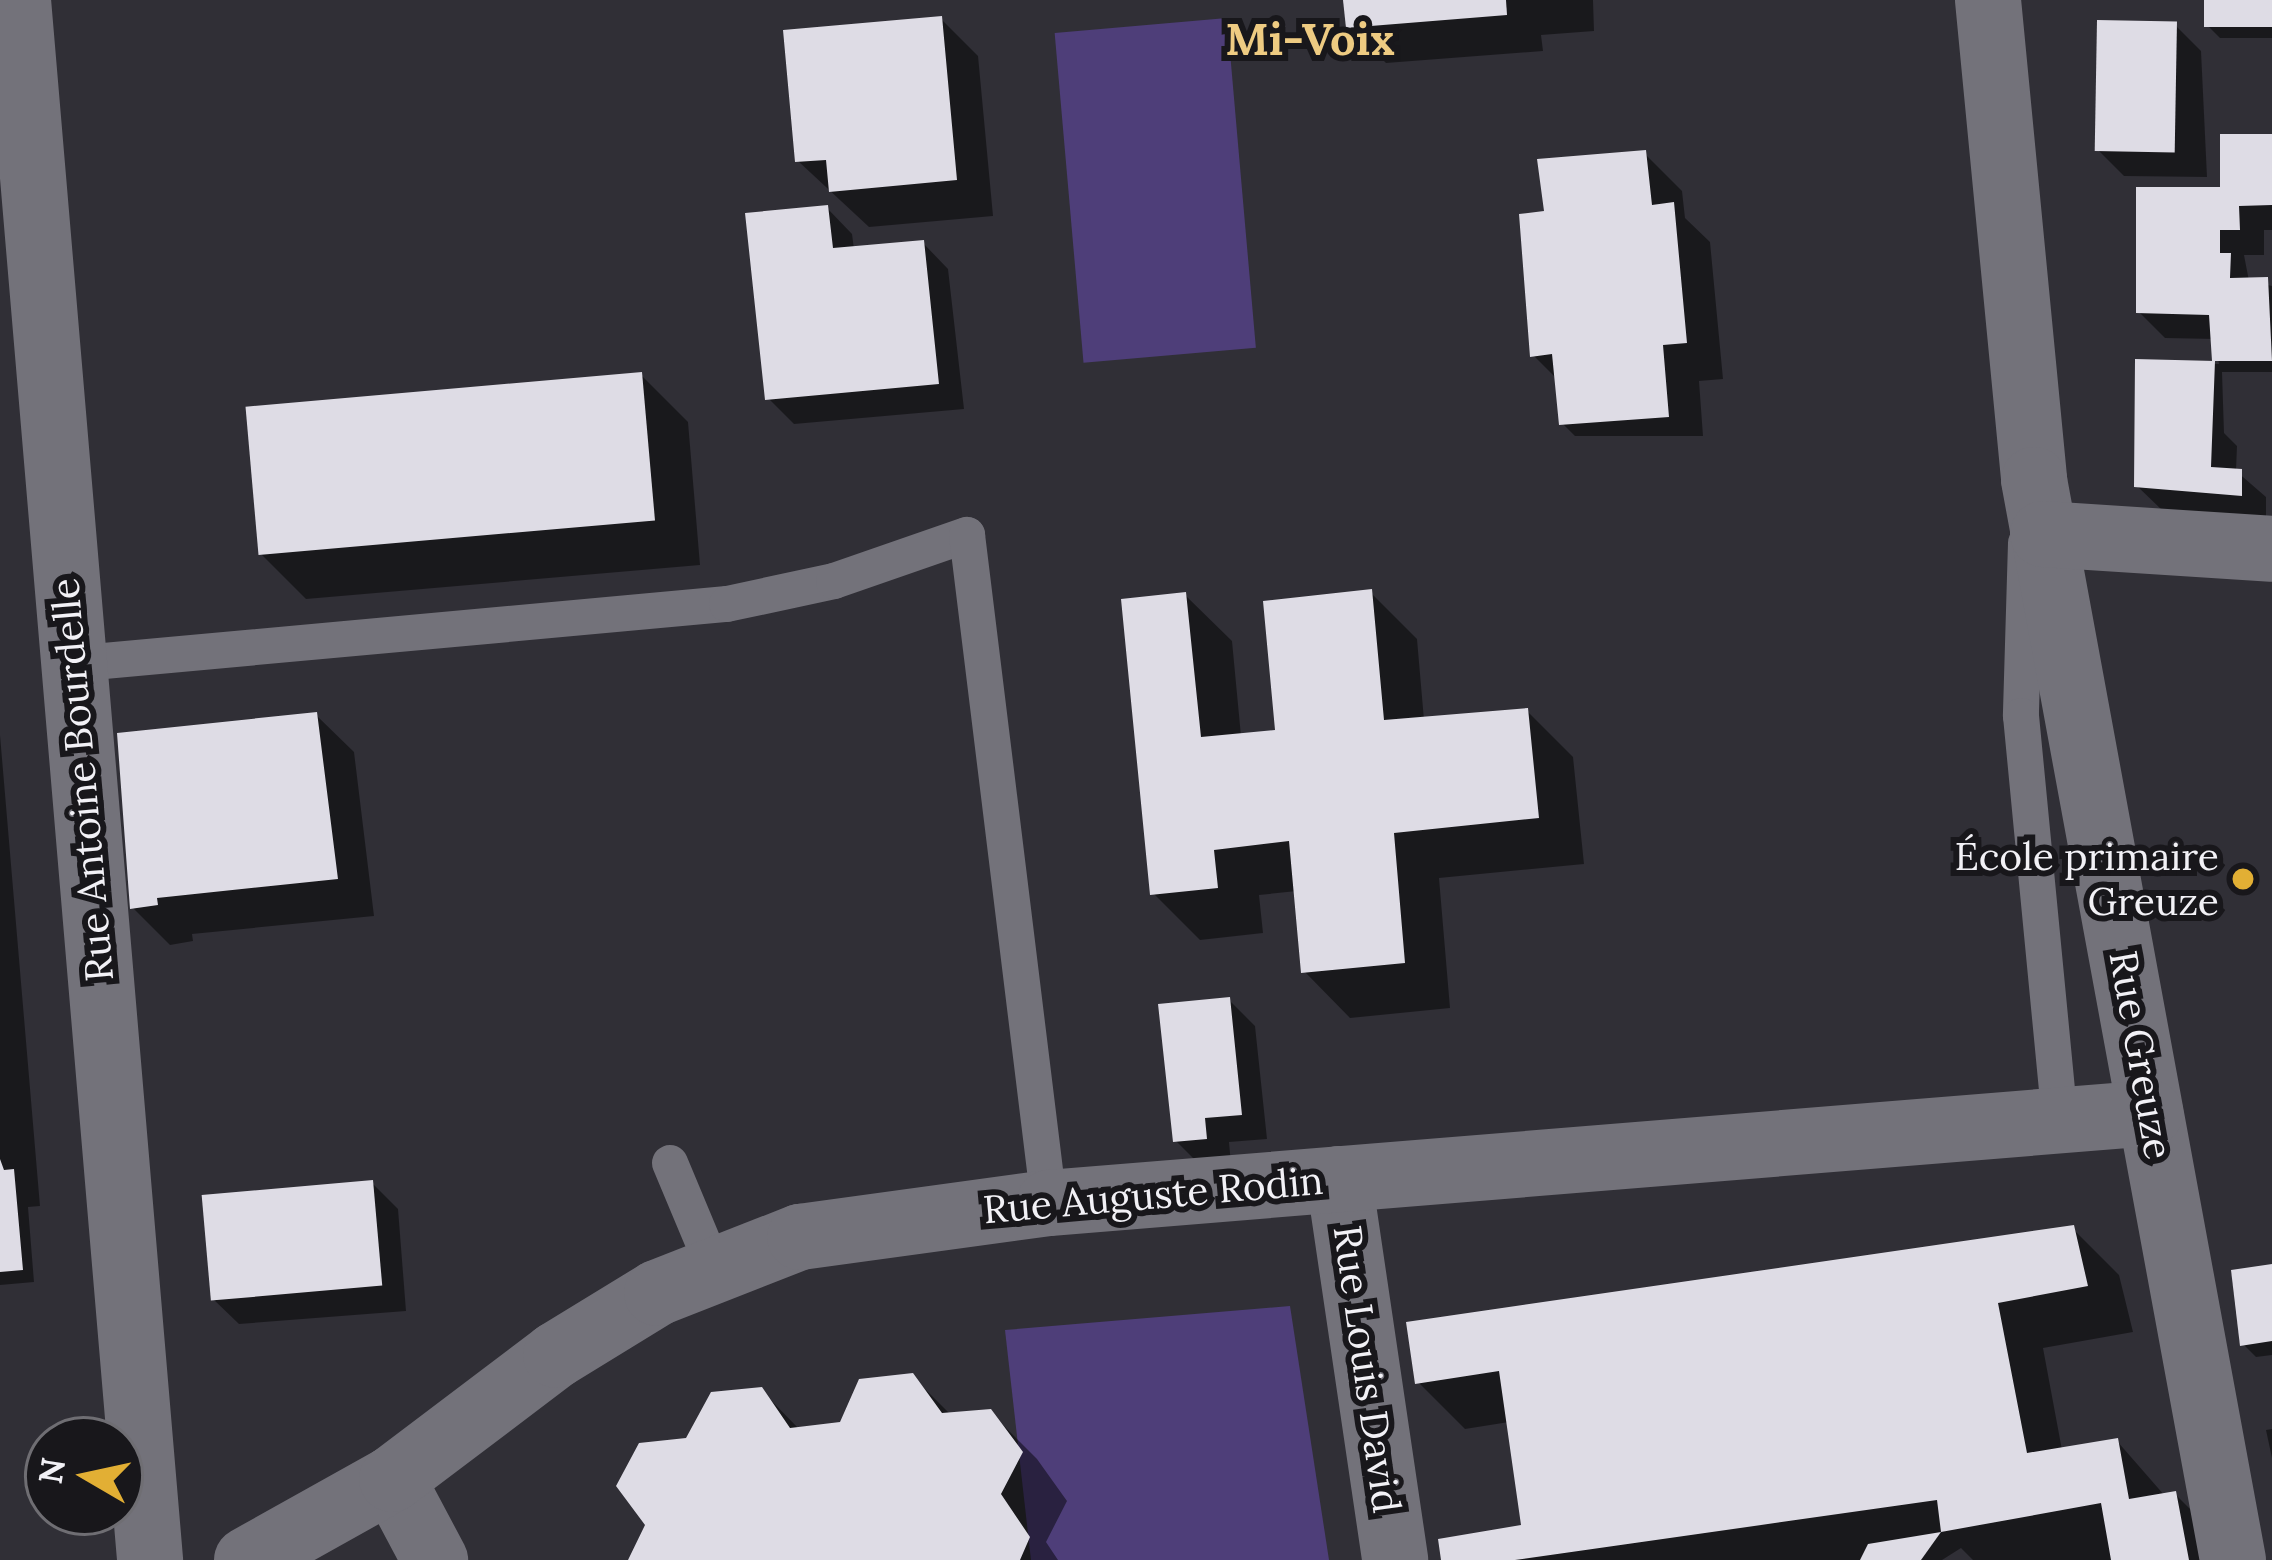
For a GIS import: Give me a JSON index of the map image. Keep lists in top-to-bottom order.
{
  "streets": {
    "street": [
      "Rue Antoine Bourdelle",
      "Rue Greuze",
      "Rue Auguste Rodin",
      "Rue Louis David"
    ]
  },
  "crossings": [
    ["Rue Greuze", "Rue Auguste Rodin"],
    ["Rue Auguste Rodin", "Rue Louis David"]
  ],
  "districts": ["Mi-Voix"],
  "places": ["École primaire Greuze"],
  "north": "left"
}
